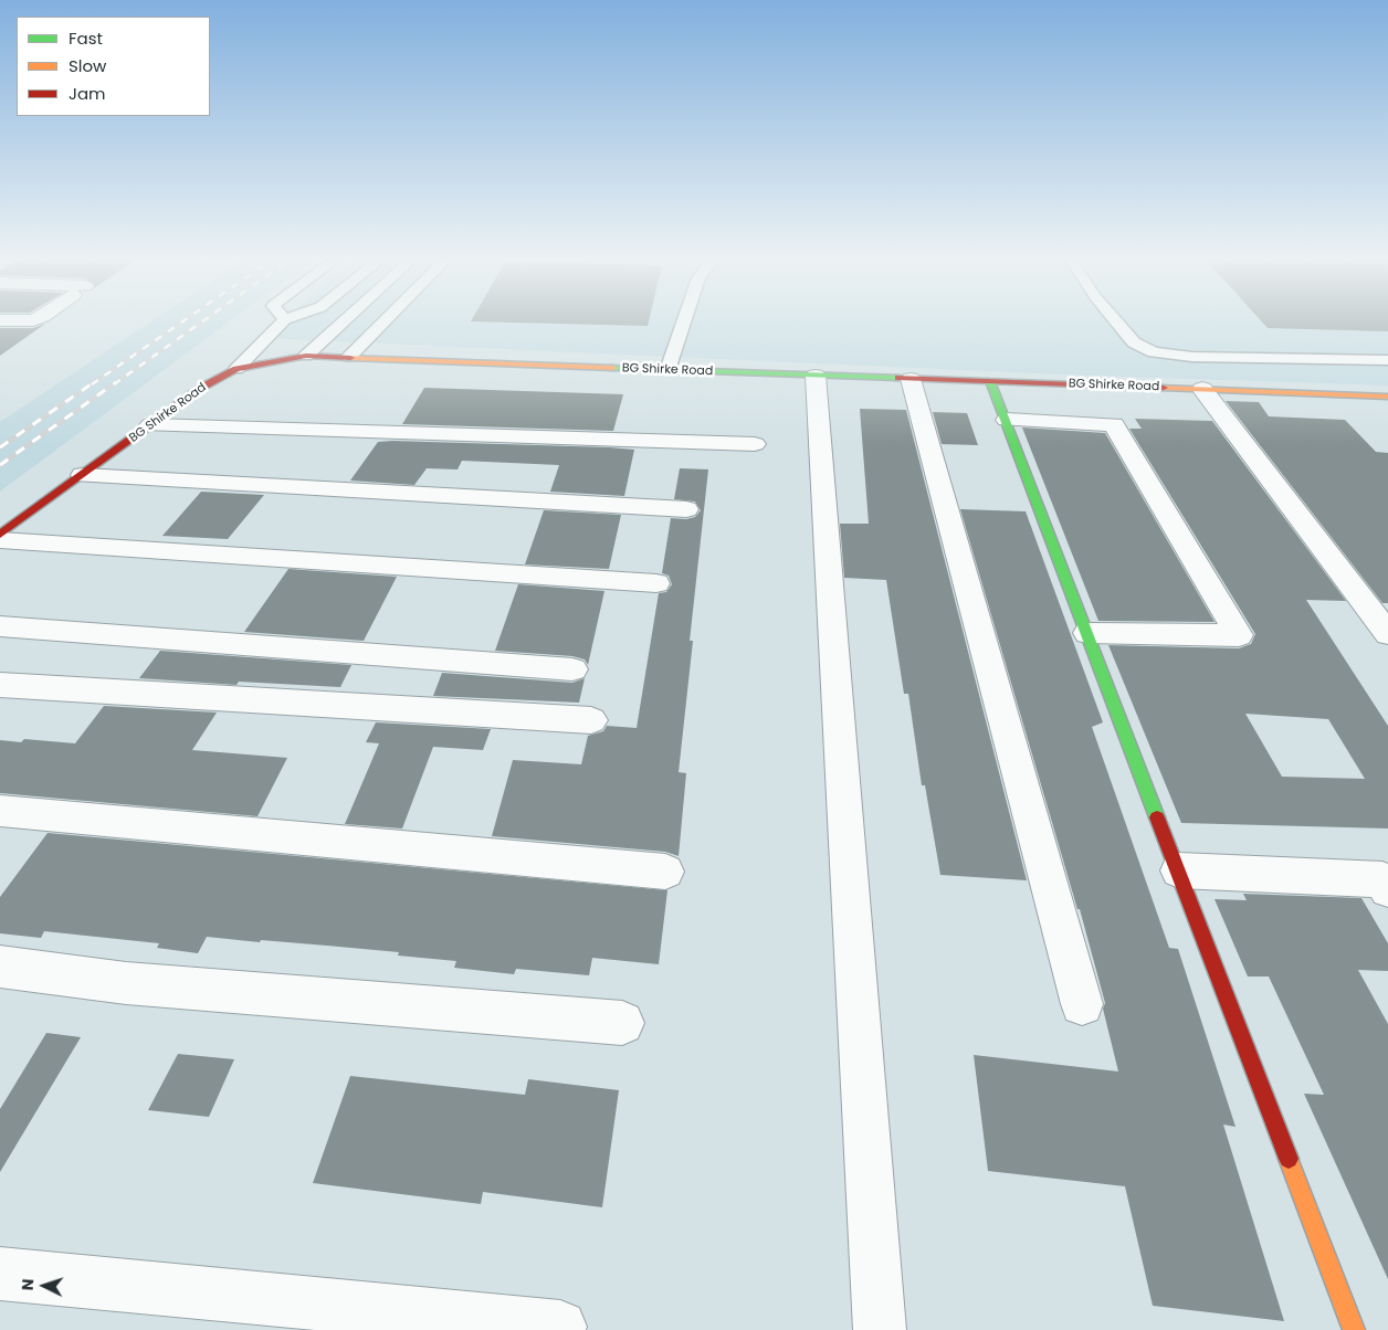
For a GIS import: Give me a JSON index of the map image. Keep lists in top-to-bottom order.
{
  "streets": {
    "street": ["BG Shirke Road"]
  },
  "legend": ["Fast", "Slow", "Jam"],
  "north": "left"
}
